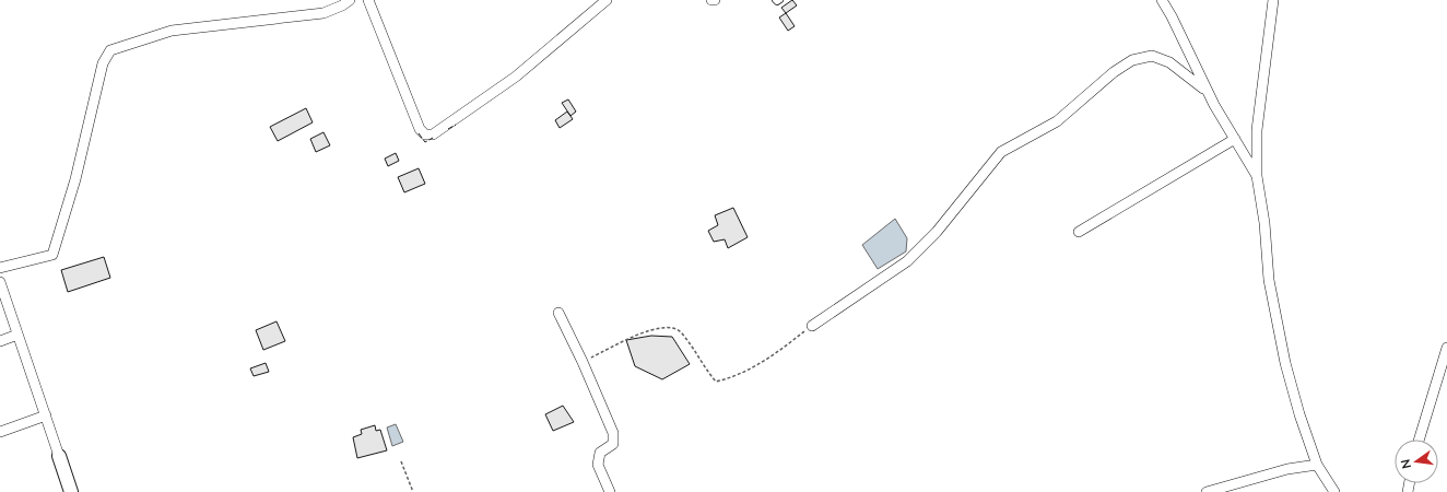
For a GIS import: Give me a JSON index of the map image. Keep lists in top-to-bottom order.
{
  "north": "left"
}
